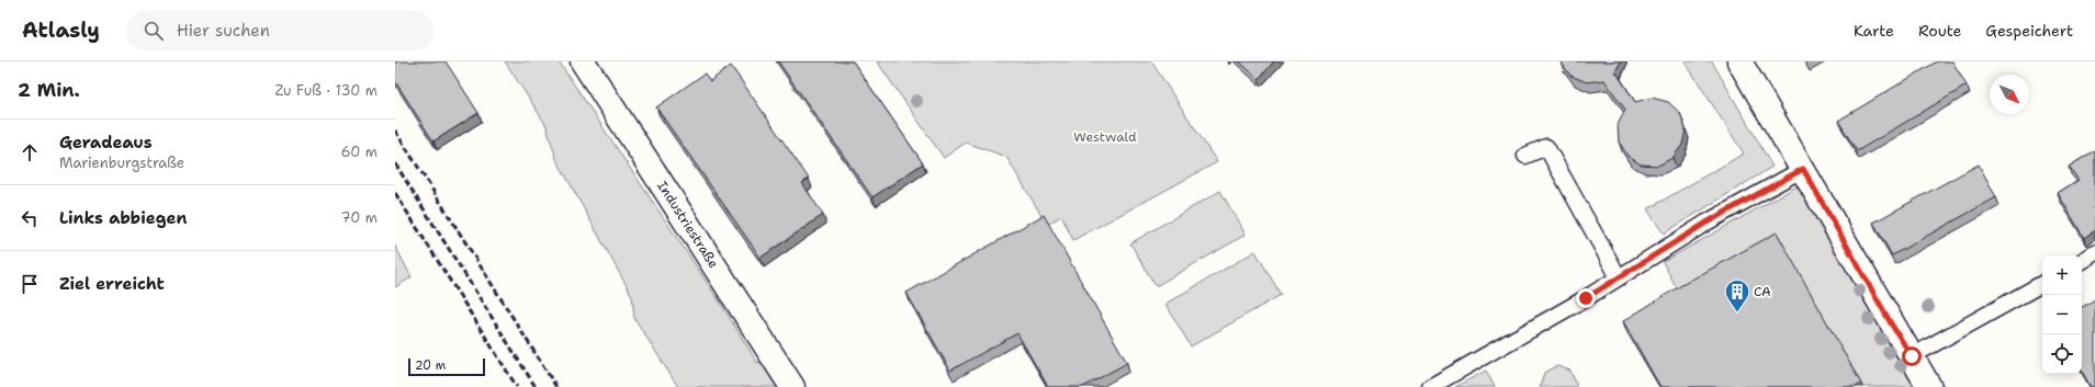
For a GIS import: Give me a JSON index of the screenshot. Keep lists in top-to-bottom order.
{
  "streets": {
    "street": ["Industriestraße"]
  },
  "parks": ["Westwald"],
  "places": {
    "building": ["CA"]
  },
  "scale_bar": "20 m",
  "north": "bottom right",
  "page": {
    "header": "Atlasly",
    "search": "Hier suchen",
    "nav": ["Karte", "Route", "Gespeichert"],
    "heading": ["2 Min.", "Zu Fuß · 130 m"],
    "list": [
      ["Geradeaus", "Marienburgstraße", "60 m"],
      ["Links abbiegen", "70 m"],
      "Ziel erreicht"
    ],
    "map_buttons": ["+", "−"],
    "scale": "20 m"
  }
}
